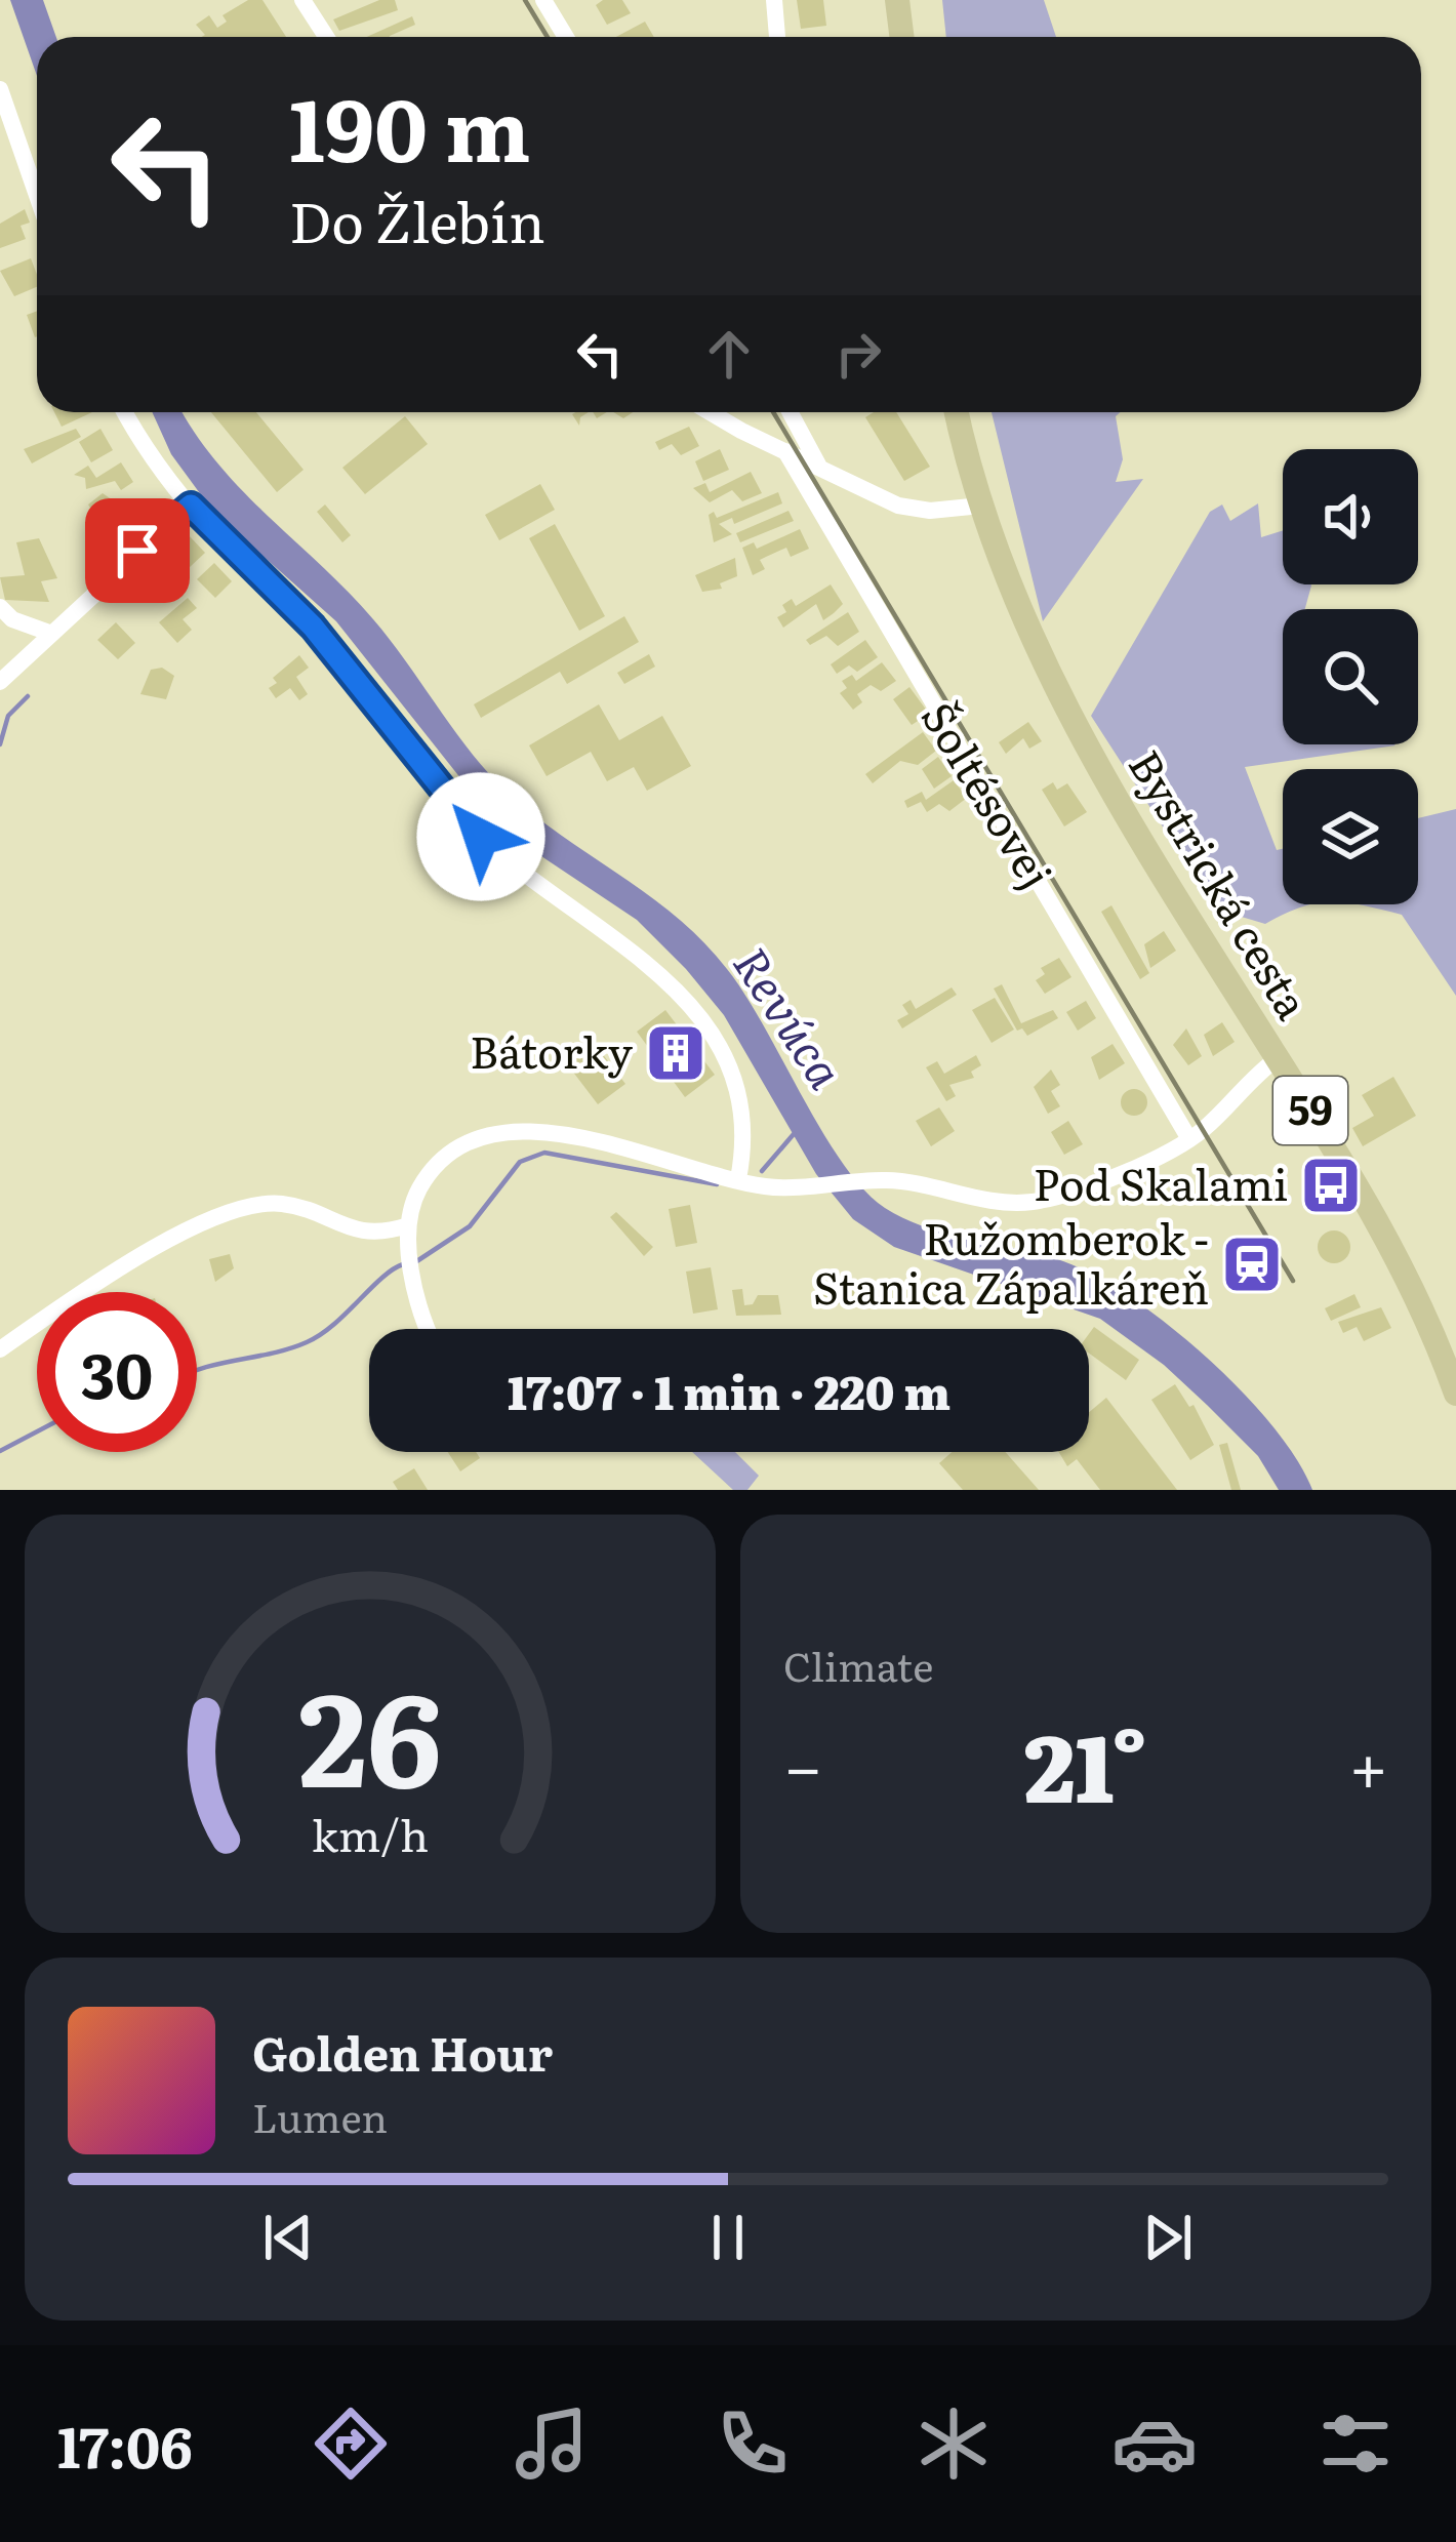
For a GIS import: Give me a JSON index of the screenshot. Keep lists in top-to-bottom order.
{
  "streets": {
    "main road": ["Bystrická cesta", "59"],
    "street": ["Šoltésovej"]
  },
  "water": ["Revúca"],
  "places": {
    "building": ["Bátorky"],
    "bus stop": ["Pod Skalami"],
    "station": ["Ružomberok - Stanica Zápalkáreň"]
  },
  "page": {
    "turn": ["190 m", "Do Žlebín"],
    "limit": "30",
    "trip": "17:07 · 1 min · 220 m",
    "tile": "Climate",
    "heat": ["−", "21°", "+"],
    "song": ["Golden Hour", "Lumen"],
    "tabs": "17:06",
    "gauge": ["26", "km/h"]
  }
}
